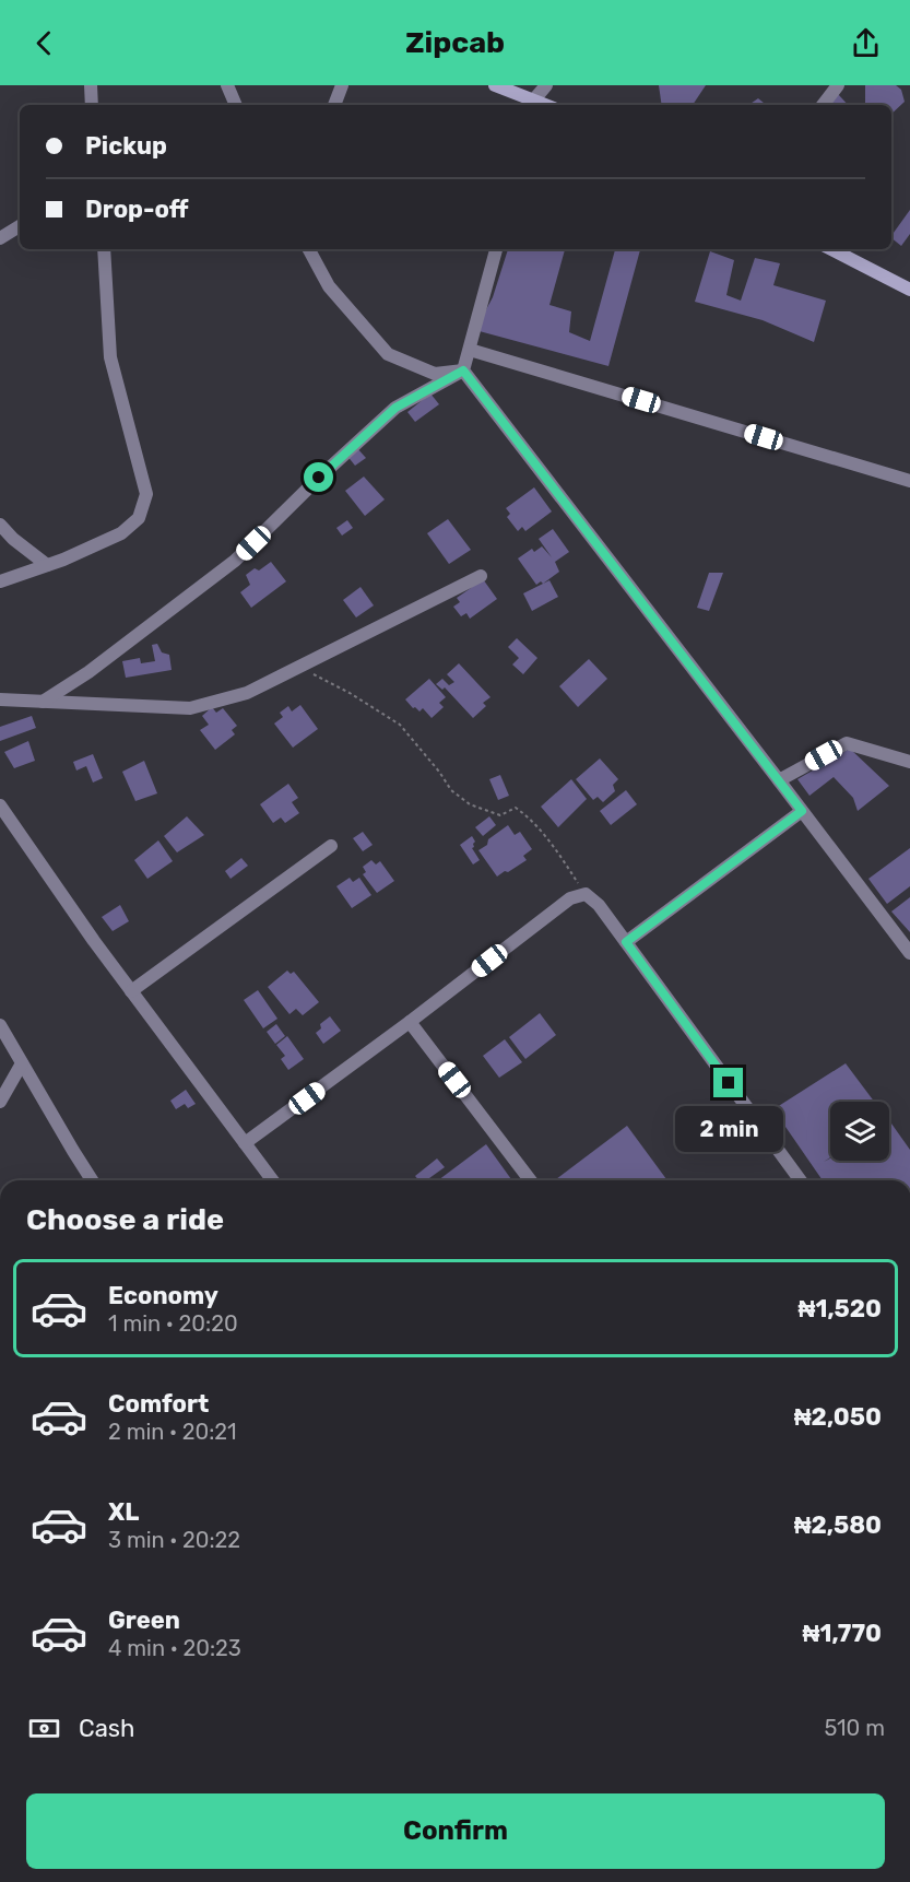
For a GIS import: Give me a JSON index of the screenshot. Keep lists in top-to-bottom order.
{
  "page": {
    "header": "Zipcab",
    "banner": ["Pickup", "Drop-off"],
    "bubble": "2 min",
    "heading": "Choose a ride",
    "list": [
      {
        "name": "Economy",
        "note": "1 min · 20:20",
        "value": "₦1,520"
      },
      {
        "name": "Comfort",
        "note": "2 min · 20:21",
        "value": "₦2,050"
      },
      {
        "name": "XL",
        "note": "3 min · 20:22",
        "value": "₦2,580"
      },
      {
        "name": "Green",
        "note": "4 min · 20:23",
        "value": "₦1,770"
      }
    ],
    "pay": ["Cash", "510 m"],
    "buttons": "Confirm"
  }
}
